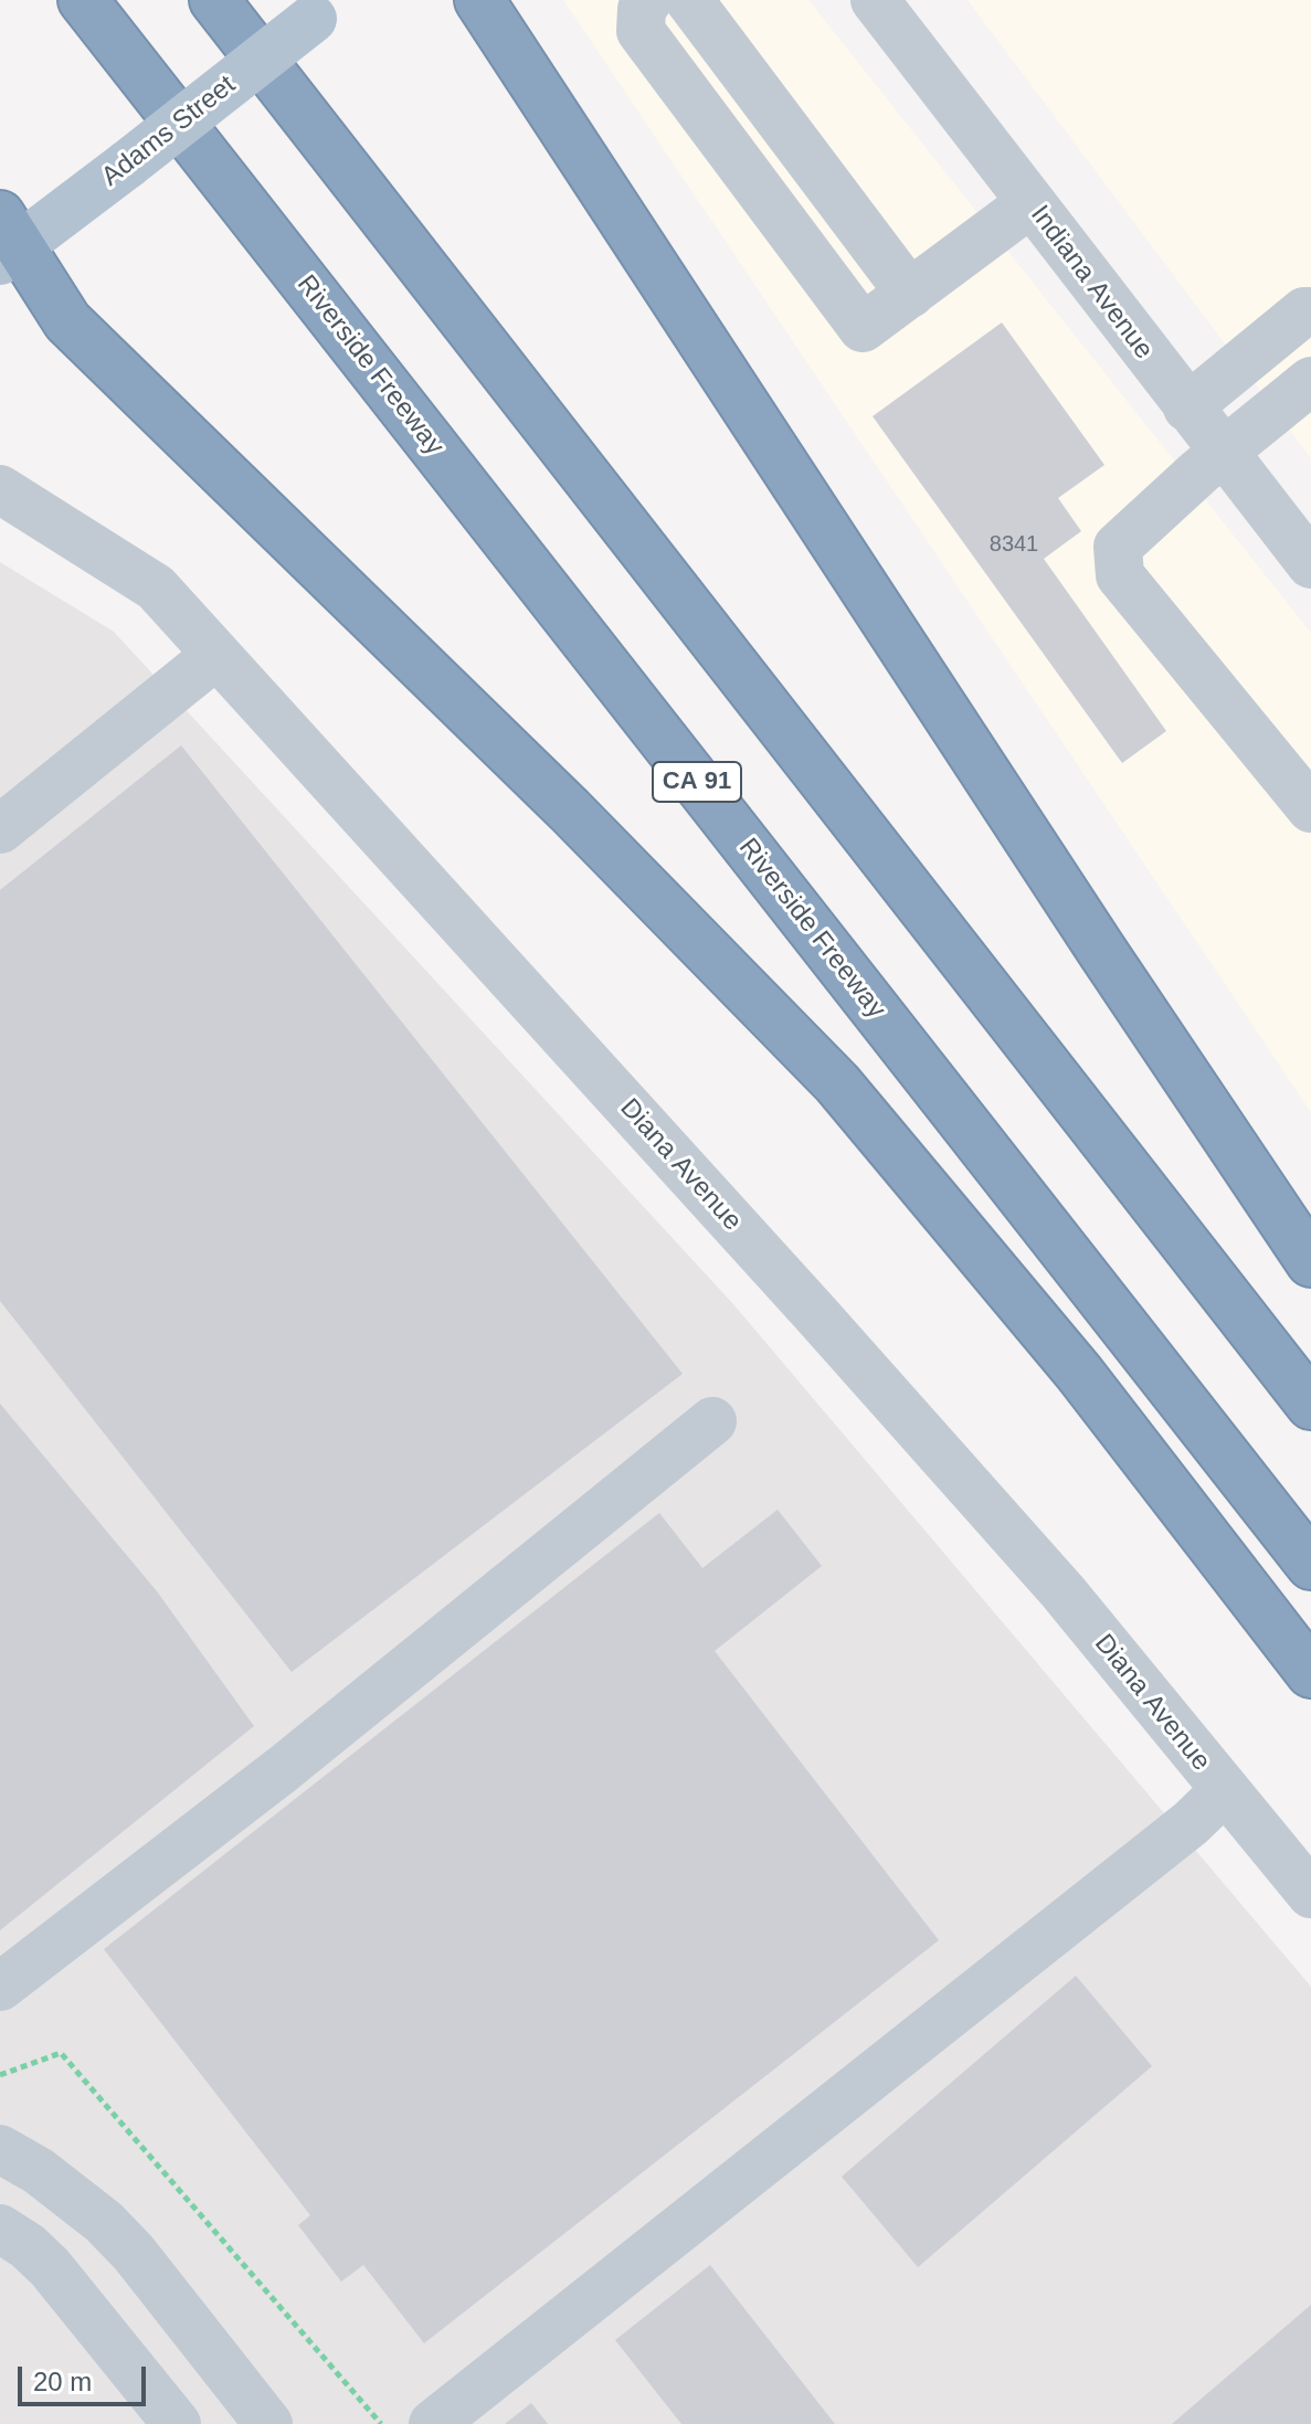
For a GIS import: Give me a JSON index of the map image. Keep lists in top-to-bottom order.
{
  "streets": {
    "highway": ["Riverside Freeway", "CA 91"],
    "main road": ["Adams Street"],
    "street": ["Indiana Avenue", "Diana Avenue"]
  },
  "house_numbers": ["8341"],
  "scale_bar": "20 m"
}
